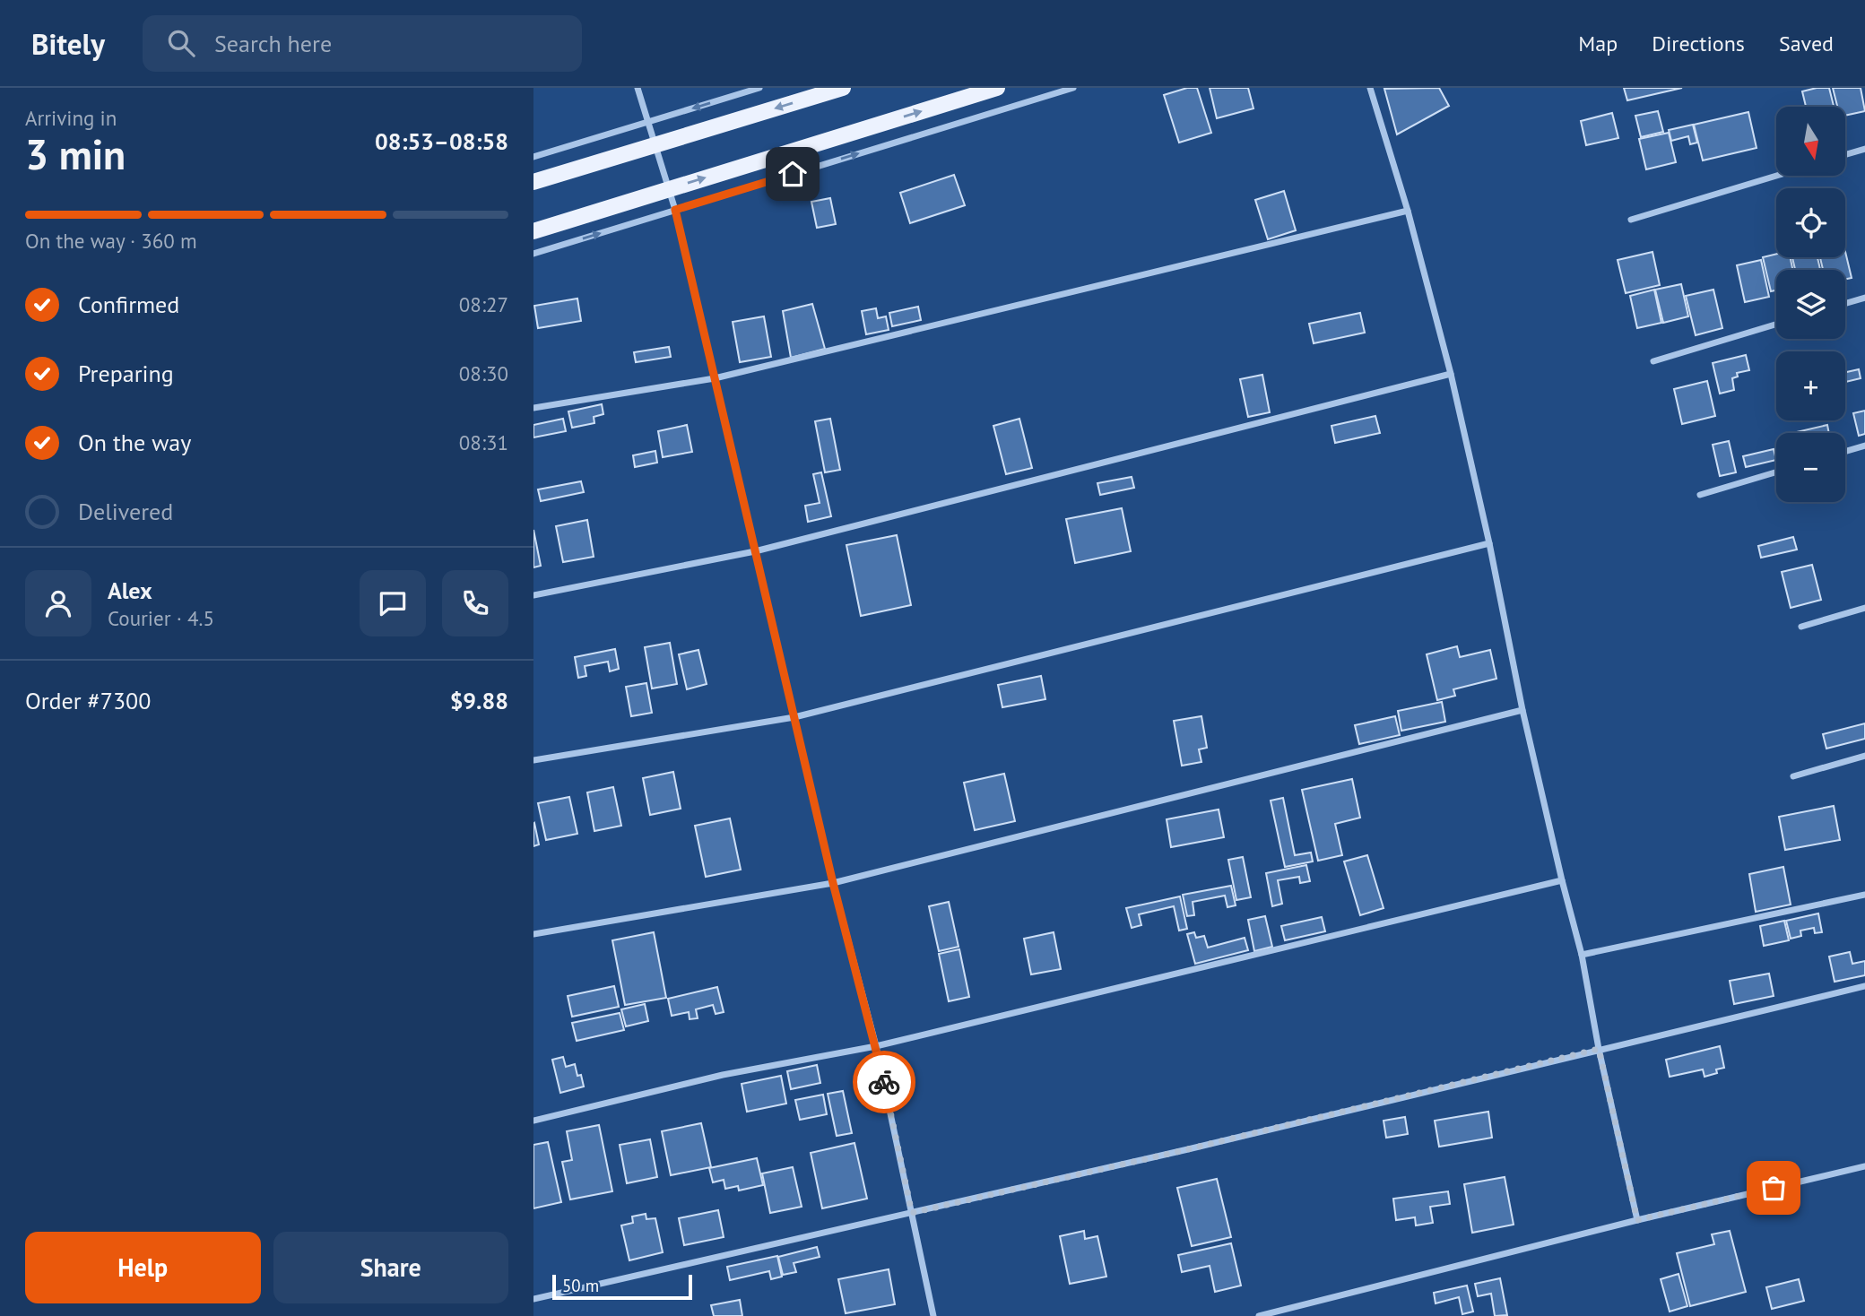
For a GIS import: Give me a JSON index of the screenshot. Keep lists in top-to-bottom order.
{
  "scale_bar": "50 m",
  "north": "bottom",
  "page": {
    "header": "Bitely",
    "search": "Search here",
    "nav": ["Map", "Directions", "Saved"],
    "heading": ["3 min", "Arriving in", "08:53–08:58"],
    "panel": [
      "Alex",
      "Courier · 4.5",
      "Order #7300",
      "$9.88"
    ],
    "map_buttons": ["+", "−"],
    "bar": "On the way · 360 m",
    "list": [
      ["Confirmed", "08:27"],
      ["Preparing", "08:30"],
      ["On the way", "08:31"],
      "Delivered"
    ],
    "buttons": ["Help", "Share"],
    "scale": "50 m"
  }
}
